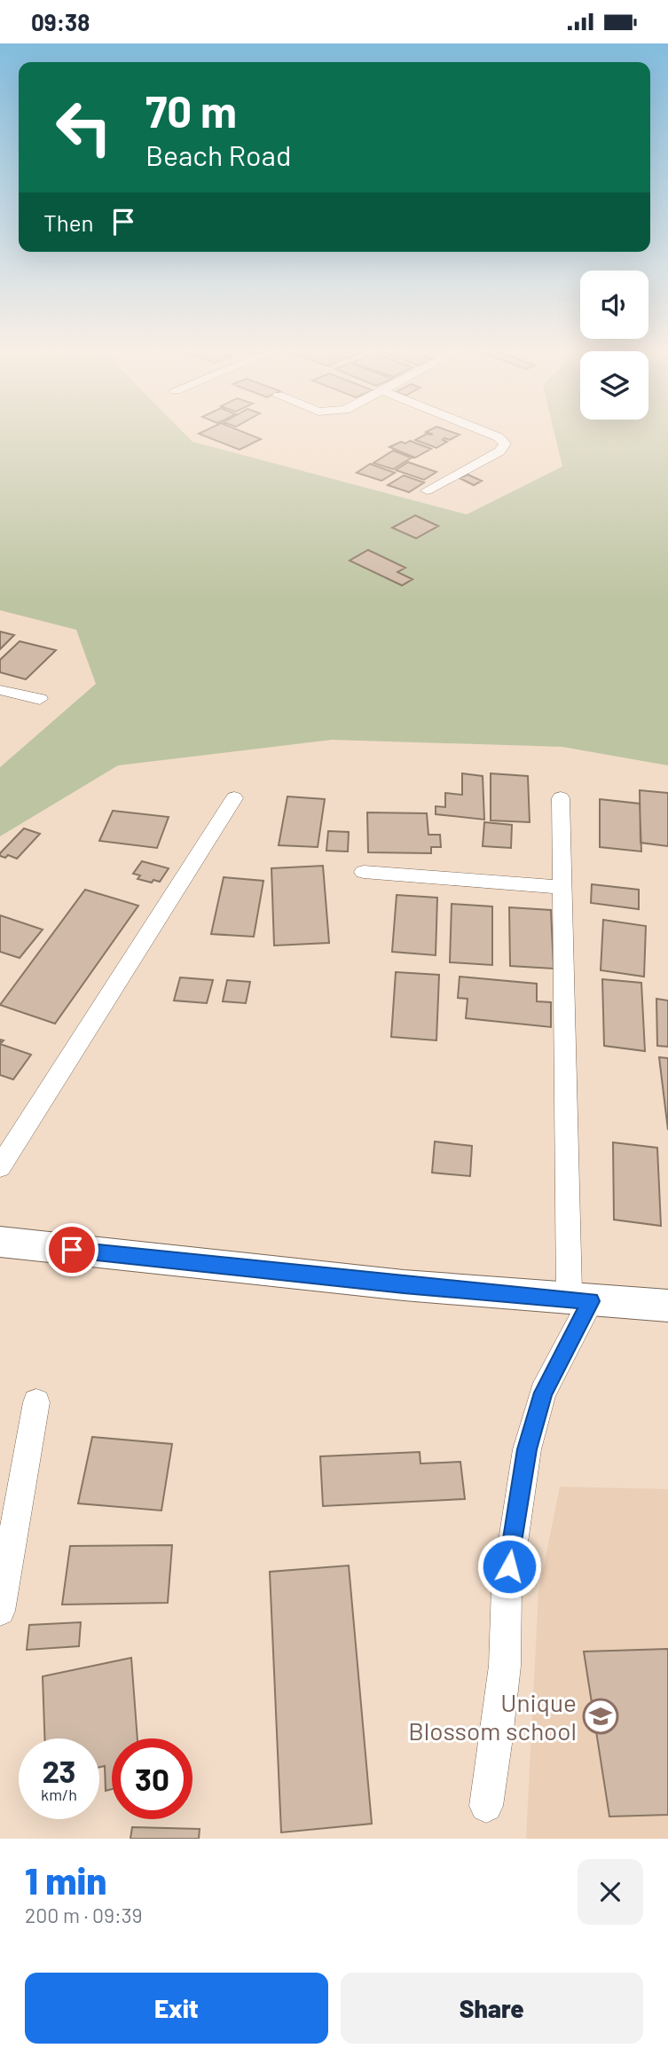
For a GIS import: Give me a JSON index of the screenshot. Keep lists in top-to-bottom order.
{
  "places": {
    "school or university": ["Unique Blossom school"]
  },
  "page": {
    "status": "09:38",
    "turn": ["70 m", "Beach Road"],
    "then": "Then",
    "speed": "23 km/h",
    "limit": "30",
    "heading": ["1 min", "200 m · 09:39"],
    "buttons": ["Exit", "Share"]
  }
}
